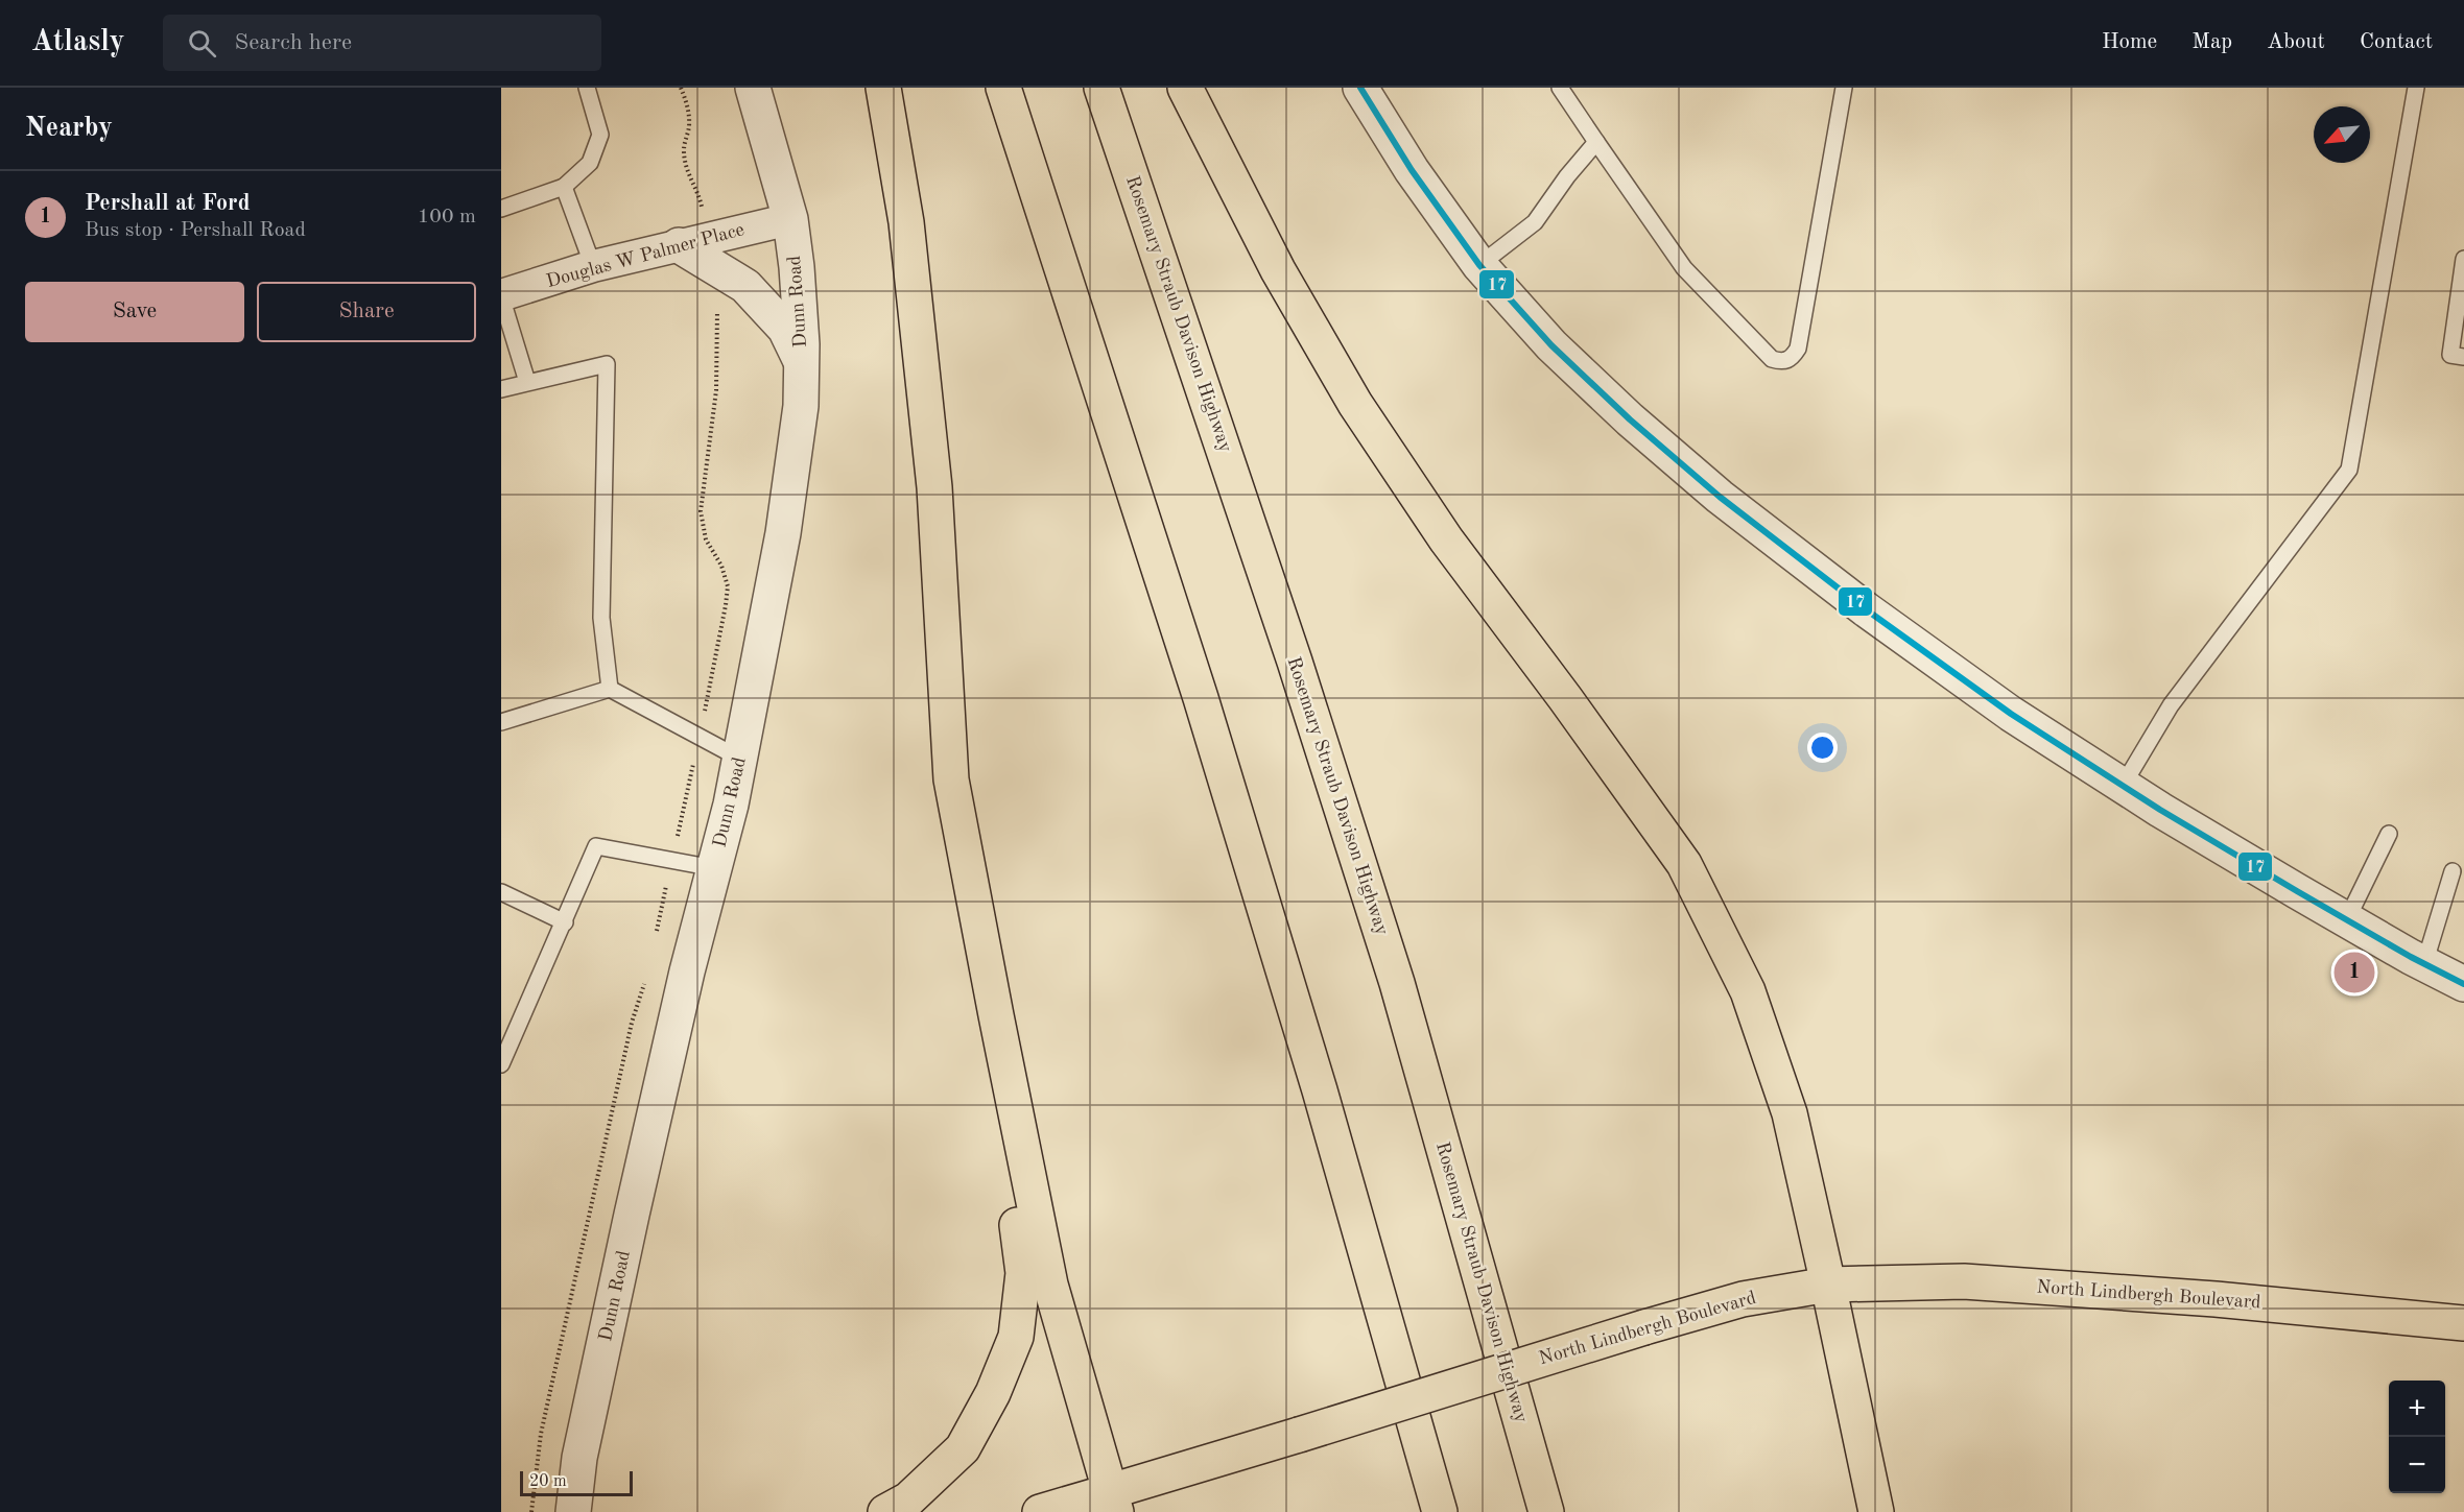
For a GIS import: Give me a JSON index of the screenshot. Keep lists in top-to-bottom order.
{
  "streets": {
    "main road": ["Rosemary Straub Davison Highway", "North Lindbergh Boulevard"],
    "street": ["Douglas W Palmer Place", "Dunn Road"]
  },
  "crossings": [
    ["Douglas W Palmer Place", "Dunn Road"]
  ],
  "lines": ["transit line 17"],
  "scale_bar": "20 m",
  "north": "bottom left",
  "page": {
    "header": "Atlasly",
    "search": "Search here",
    "nav": [
      "Home",
      "Map",
      "About",
      "Contact"
    ],
    "heading": "Nearby",
    "list": [
      {
        "mark": "1",
        "name": "Pershall at Ford",
        "note": "Bus stop · Pershall Road",
        "value": "100 m"
      }
    ],
    "buttons": ["Save", "Share"],
    "pins": "1",
    "map_buttons": ["+", "−"],
    "scale": "20 m"
  }
}
